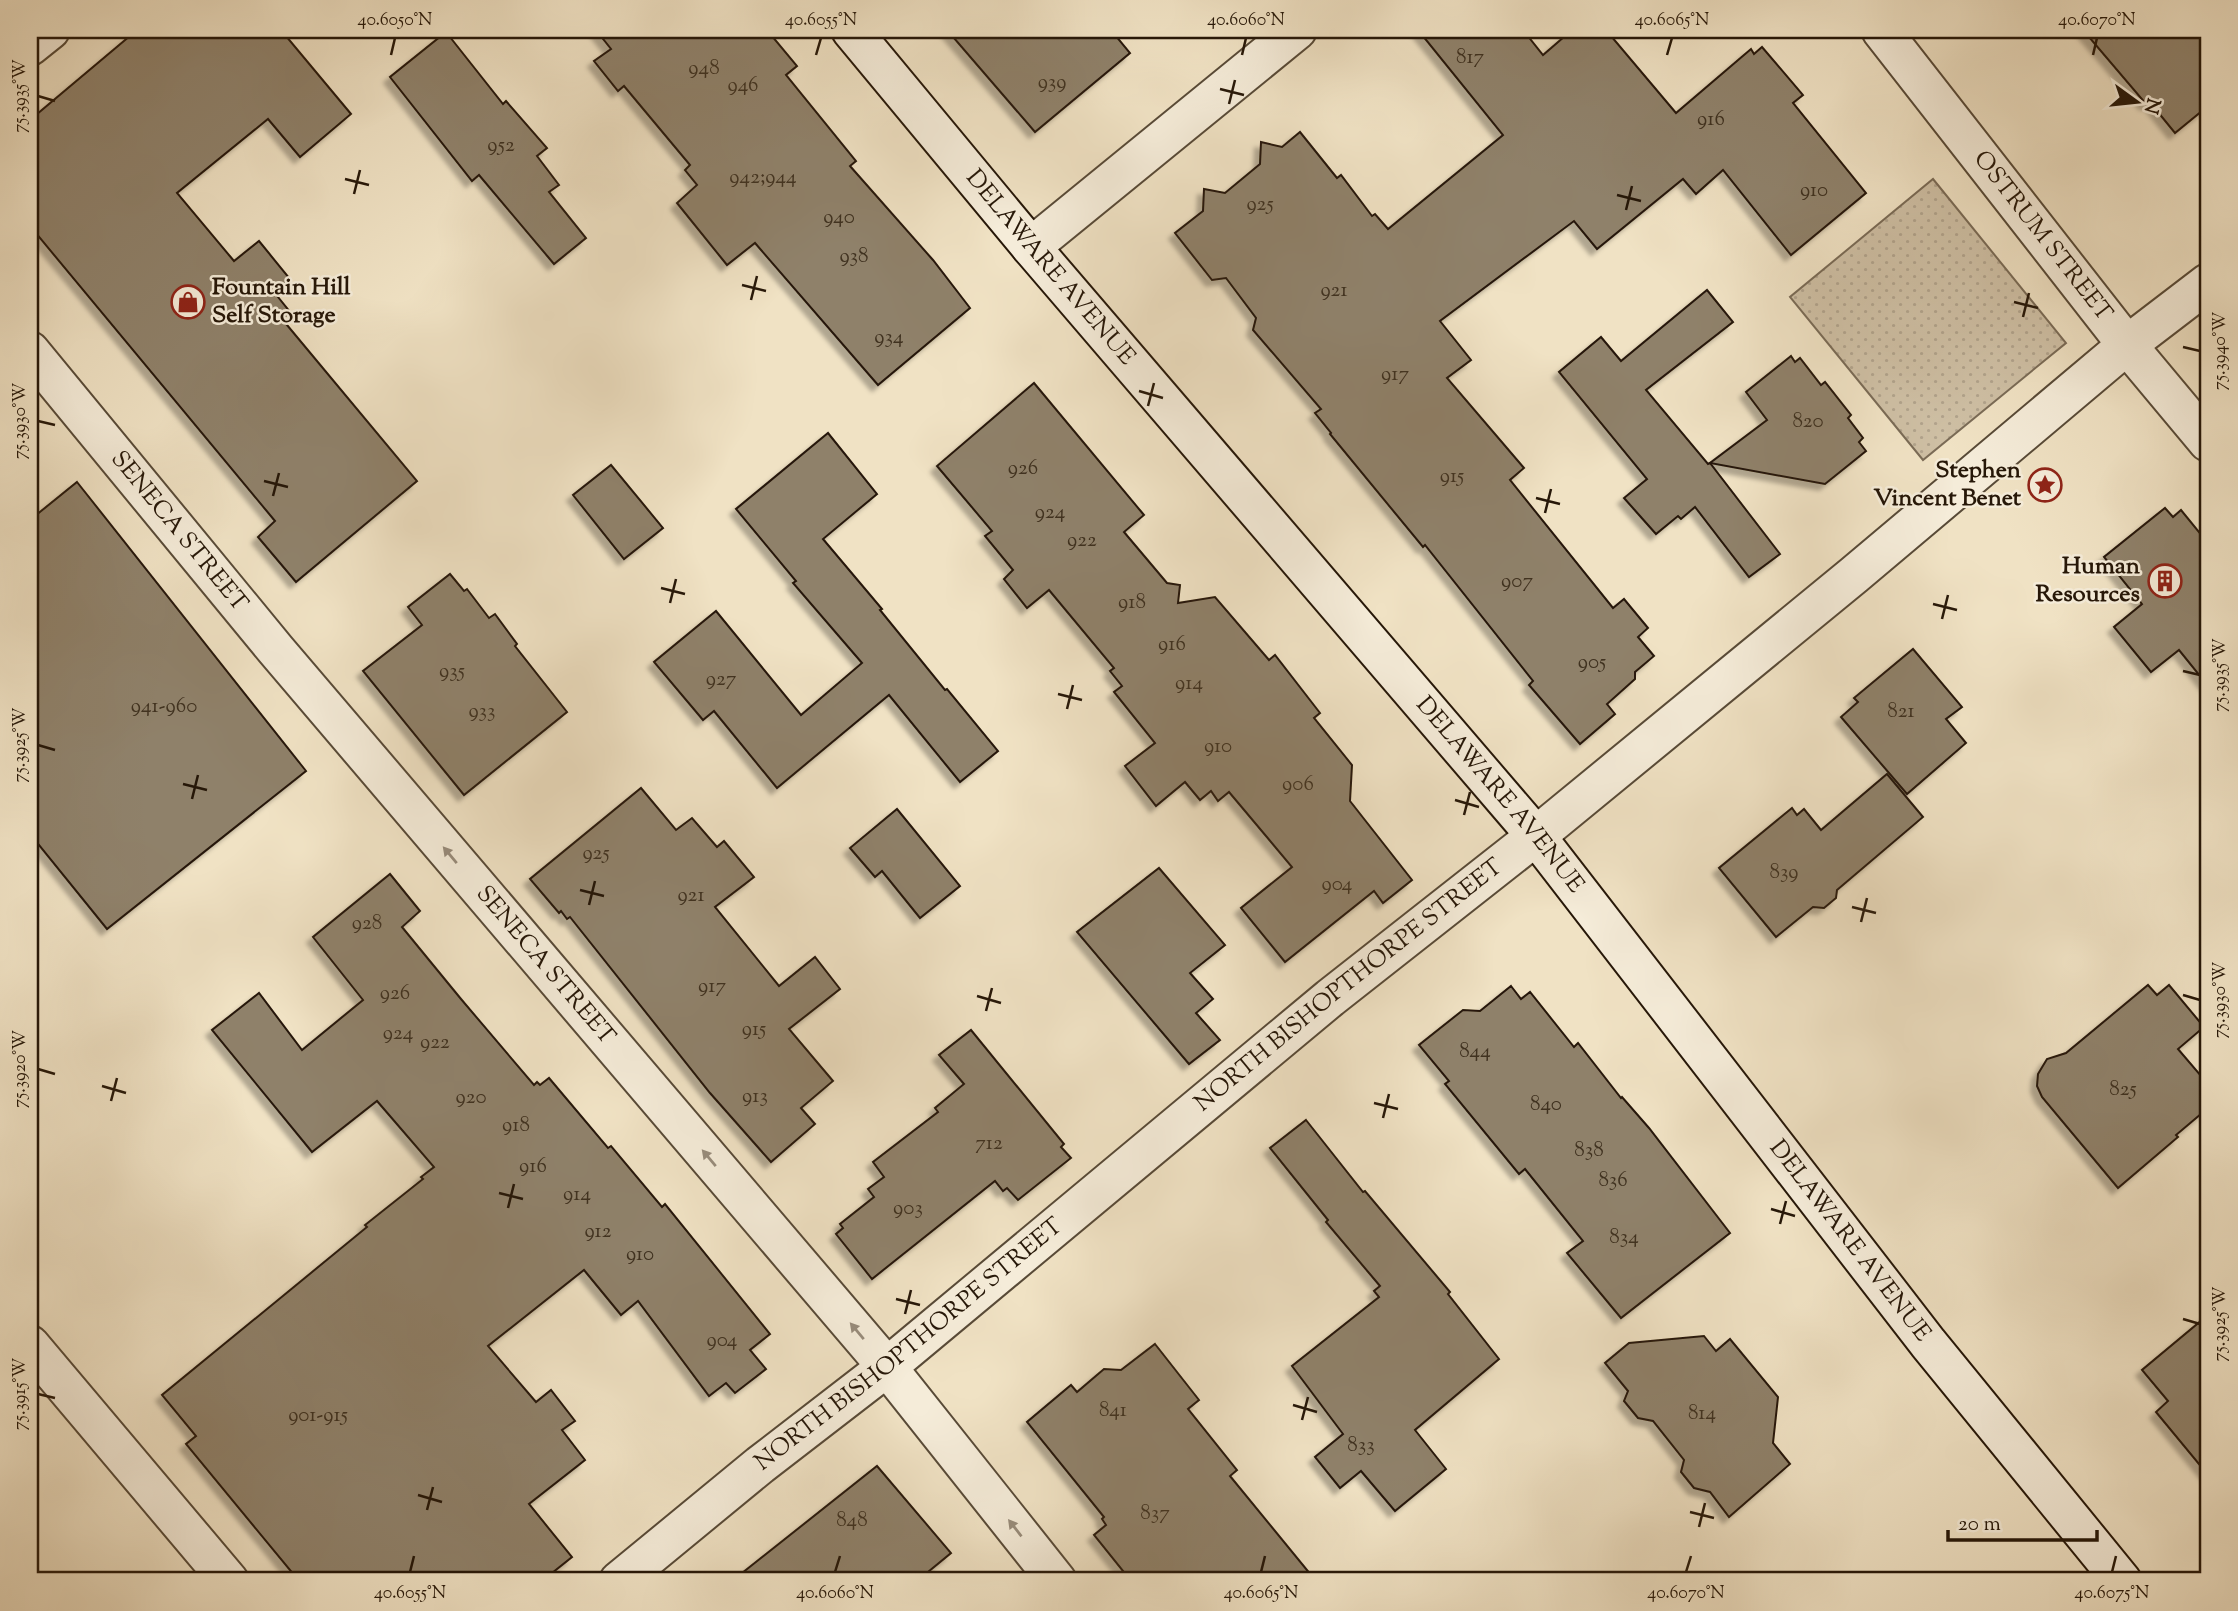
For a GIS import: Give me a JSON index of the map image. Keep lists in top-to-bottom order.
{
  "streets": {
    "street": [
      "OSTRUM STREET",
      "DELAWARE AVENUE",
      "SENECA STREET",
      "NORTH BISHOPTHORPE STREET"
    ]
  },
  "crossings": [
    ["OSTRUM STREET", "NORTH BISHOPTHORPE STREET"],
    ["DELAWARE AVENUE", "NORTH BISHOPTHORPE STREET"],
    ["SENECA STREET", "NORTH BISHOPTHORPE STREET"]
  ],
  "one_way": ["SENECA STREET"],
  "places": {
    "shop": ["Fountain Hill Self Storage"],
    "place": ["Stephen Vincent Benet"],
    "building": ["Human Resources"]
  },
  "house_numbers": [
    "817",
    "948",
    "939",
    "946",
    "916",
    "952",
    "942;944",
    "910",
    "925",
    "940",
    "938",
    "921",
    "934",
    "917",
    "820",
    "926",
    "915",
    "924",
    "922",
    "907",
    "918",
    "916",
    "905",
    "935",
    "927",
    "914",
    "941-960",
    "933",
    "821",
    "910",
    "906",
    "925",
    "839",
    "904",
    "921",
    "928",
    "917",
    "926",
    "915",
    "924",
    "922",
    "844",
    "825",
    "913",
    "920",
    "840",
    "918",
    "712",
    "838",
    "916",
    "836",
    "914",
    "903",
    "912",
    "834",
    "910",
    "904",
    "841",
    "814",
    "901-915",
    "833",
    "837",
    "848"
  ],
  "scale_bar": "20 m",
  "north": "right",
  "coordinates": [
    "40.6050°N",
    "40.6055°N",
    "40.6060°N",
    "40.6065°N",
    "40.6070°N",
    "75.3935°W",
    "75.3940°W",
    "75.3930°W",
    "75.3925°W",
    "75.3920°W",
    "75.3915°W",
    "40.6075°N"
  ]
}
